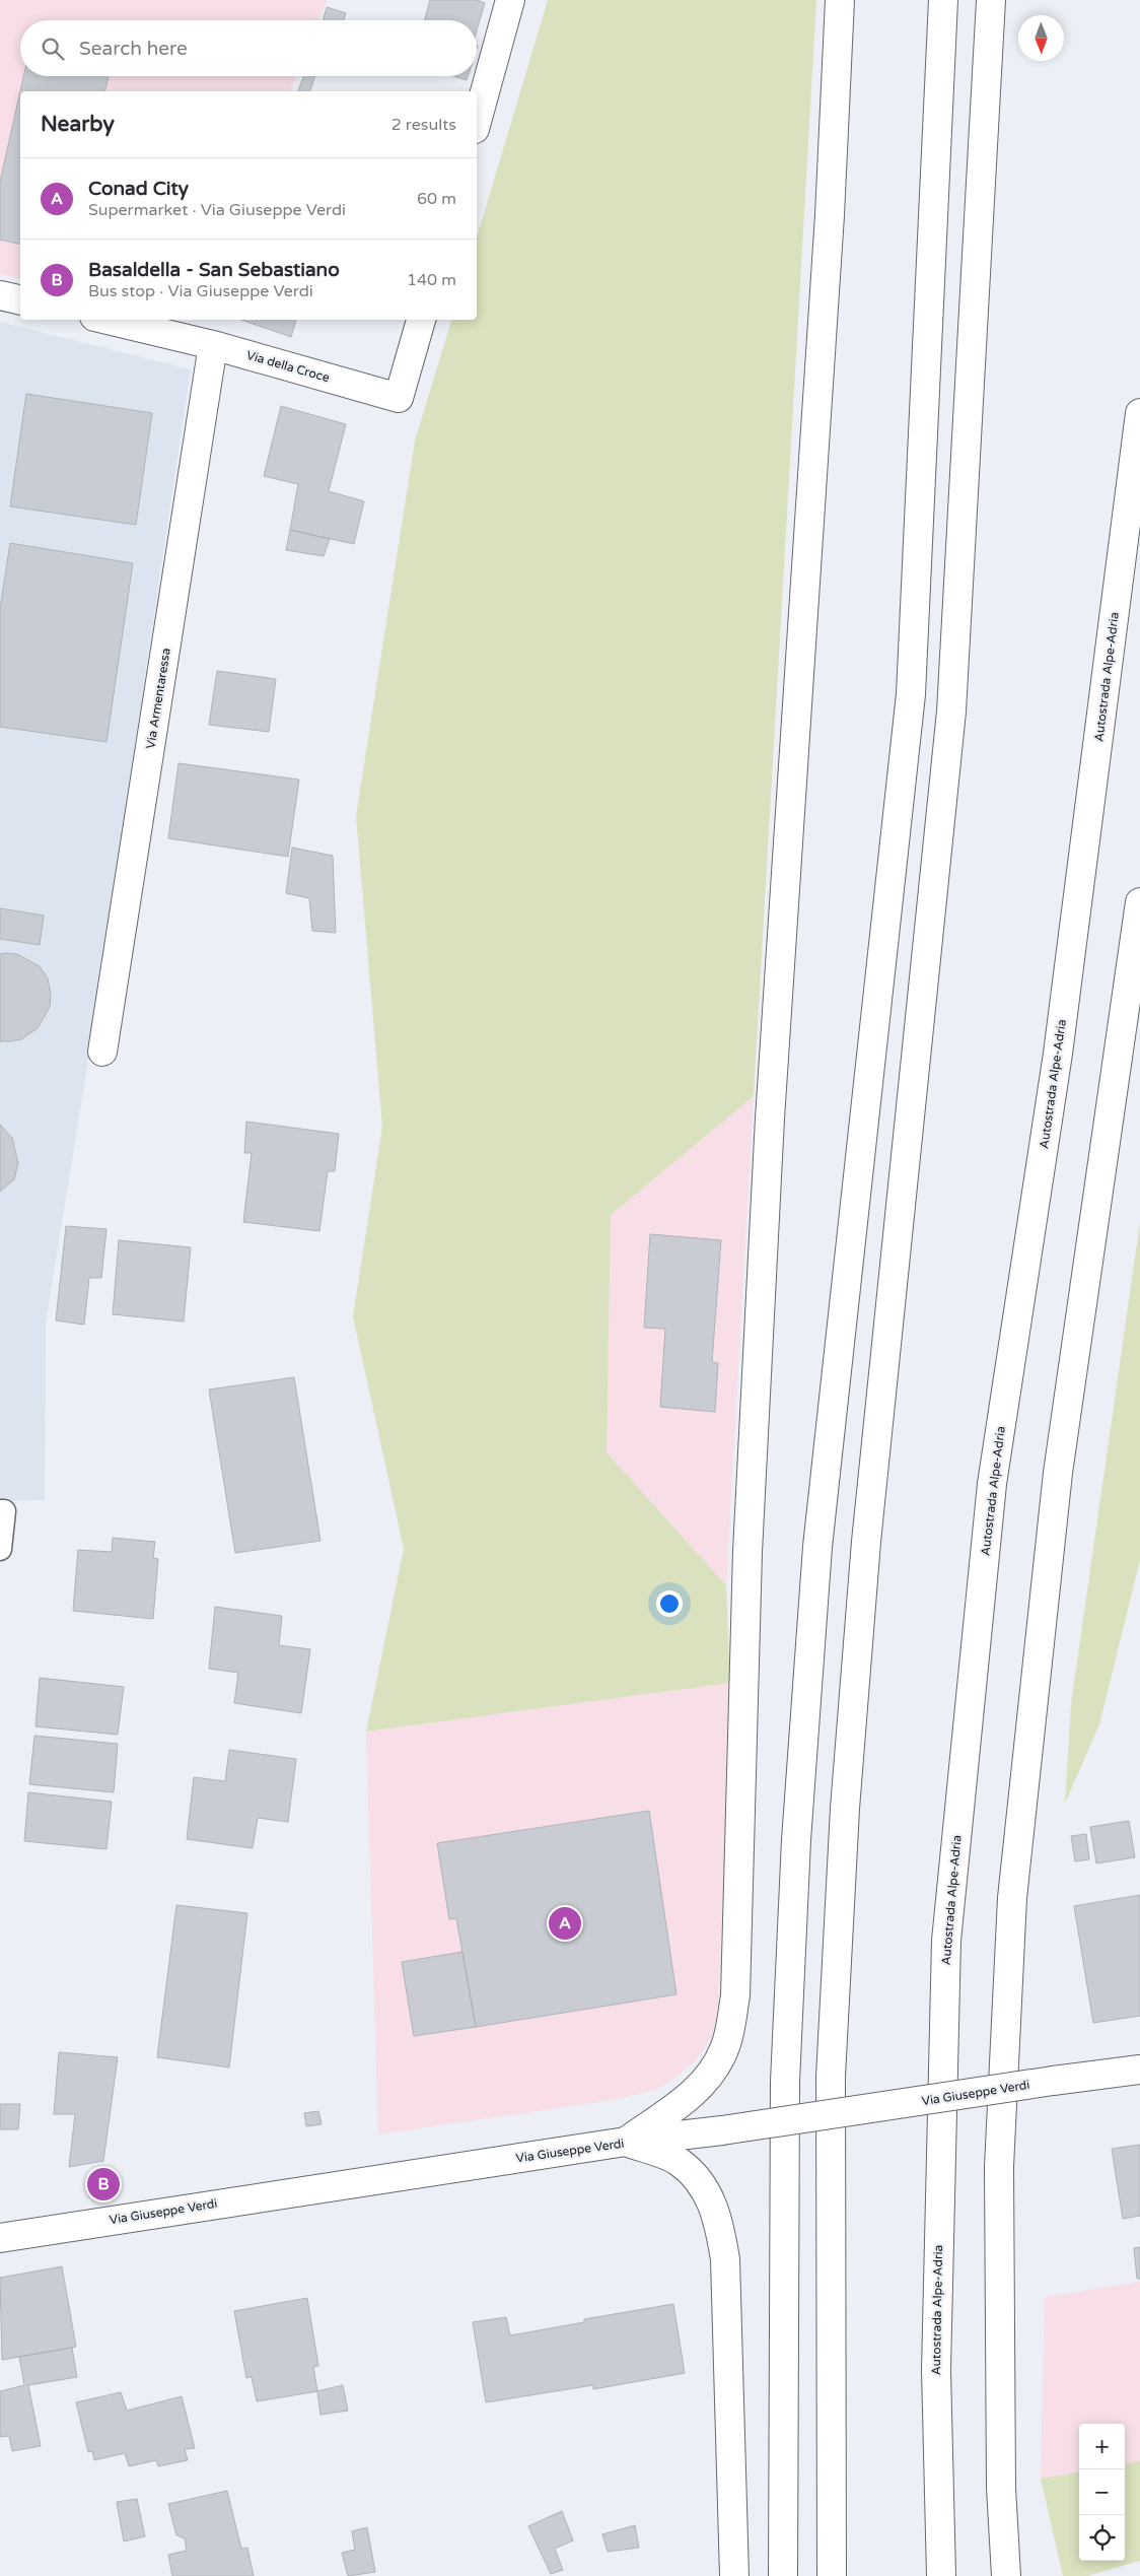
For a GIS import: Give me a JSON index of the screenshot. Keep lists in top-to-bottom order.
{
  "streets": {
    "main road": [
      "Via della Croce",
      "Autostrada Alpe-Adria",
      "Via Armentaressa",
      "Via Giuseppe Verdi"
    ]
  },
  "crossings": [
    ["Via della Croce", "Via Armentaressa"]
  ],
  "north": "bottom",
  "page": {
    "search": "Search here",
    "heading": ["Nearby", "2 results"],
    "list": [
      {
        "mark": "A",
        "name": "Conad City",
        "note": "Supermarket · Via Giuseppe Verdi",
        "value": "60 m"
      },
      {
        "mark": "B",
        "name": "Basaldella - San Sebastiano",
        "note": "Bus stop · Via Giuseppe Verdi",
        "value": "140 m"
      }
    ],
    "pins": ["A", "B"],
    "map_buttons": ["+", "−"]
  }
}
